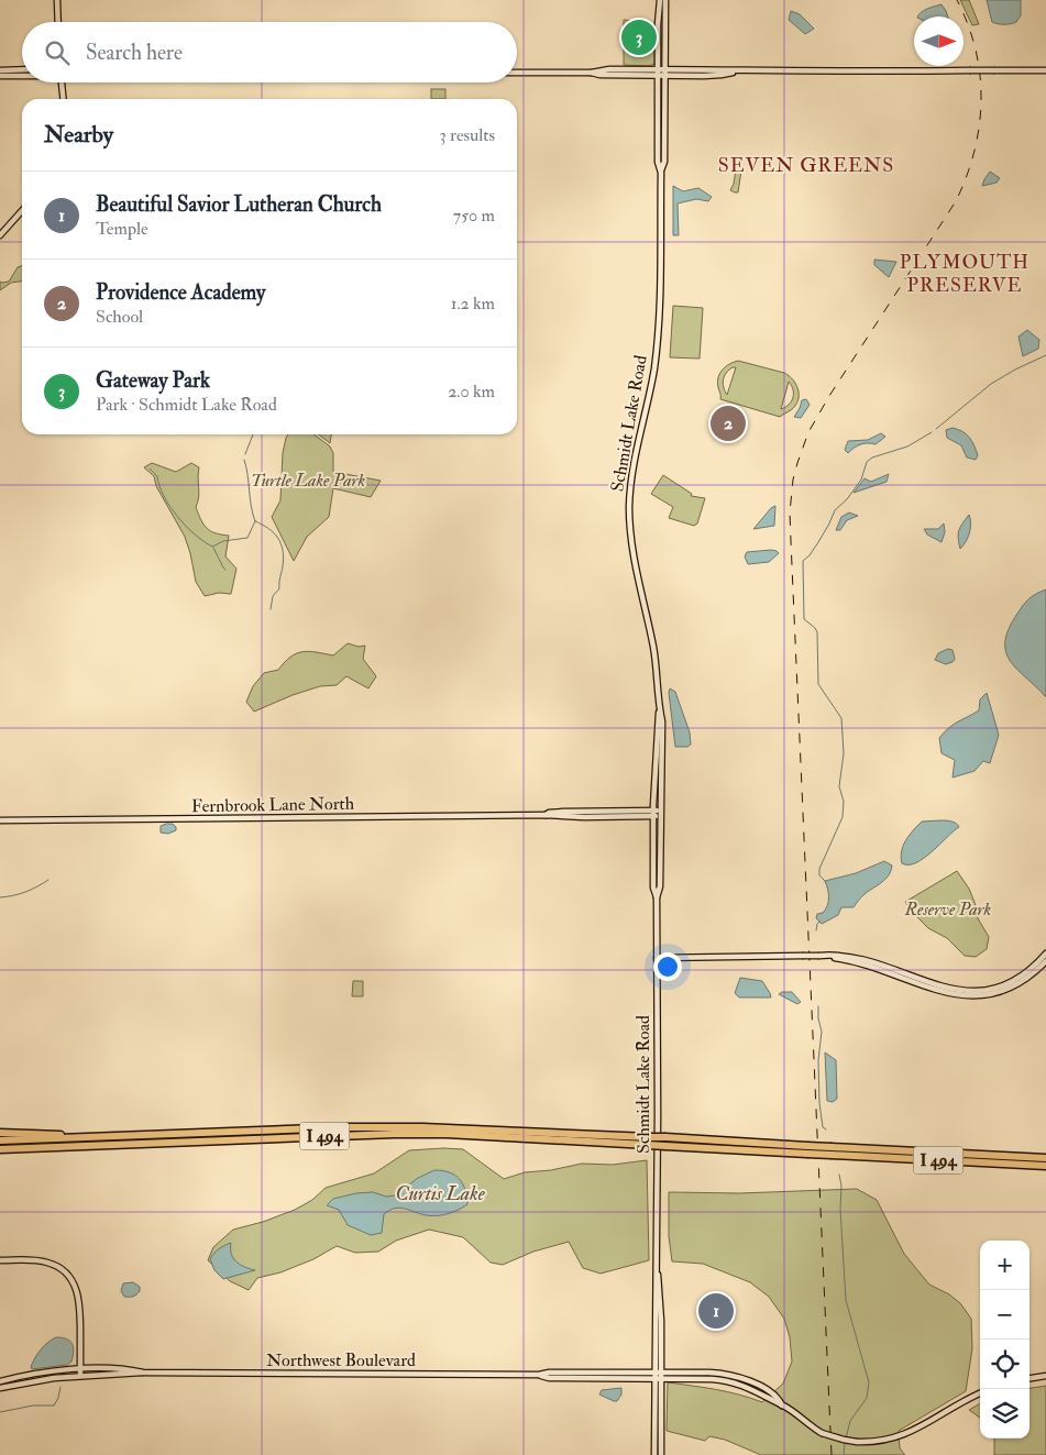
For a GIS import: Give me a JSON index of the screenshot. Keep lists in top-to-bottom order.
{
  "streets": {
    "highway": ["I 494"],
    "street": ["Schmidt Lake Road", "Fernbrook Lane North", "Northwest Boulevard"]
  },
  "crossings": [
    ["Schmidt Lake Road", "Fernbrook Lane North"],
    ["Schmidt Lake Road", "Northwest Boulevard"]
  ],
  "districts": ["SEVEN GREENS", "PLYMOUTH PRESERVE"],
  "water": ["Curtis Lake"],
  "parks": ["Turtle Lake Park", "Reserve Park"],
  "north": "right",
  "page": {
    "pins": ["3", "2", "1"],
    "search": "Search here",
    "heading": ["Nearby", "3 results"],
    "list": [
      {
        "mark": "1",
        "name": "Beautiful Savior Lutheran Church",
        "note": "Temple",
        "value": "750 m"
      },
      {
        "mark": "2",
        "name": "Providence Academy",
        "note": "School",
        "value": "1.2 km"
      },
      {
        "mark": "3",
        "name": "Gateway Park",
        "note": "Park · Schmidt Lake Road",
        "value": "2.0 km"
      }
    ],
    "map_buttons": ["+", "−"]
  }
}
